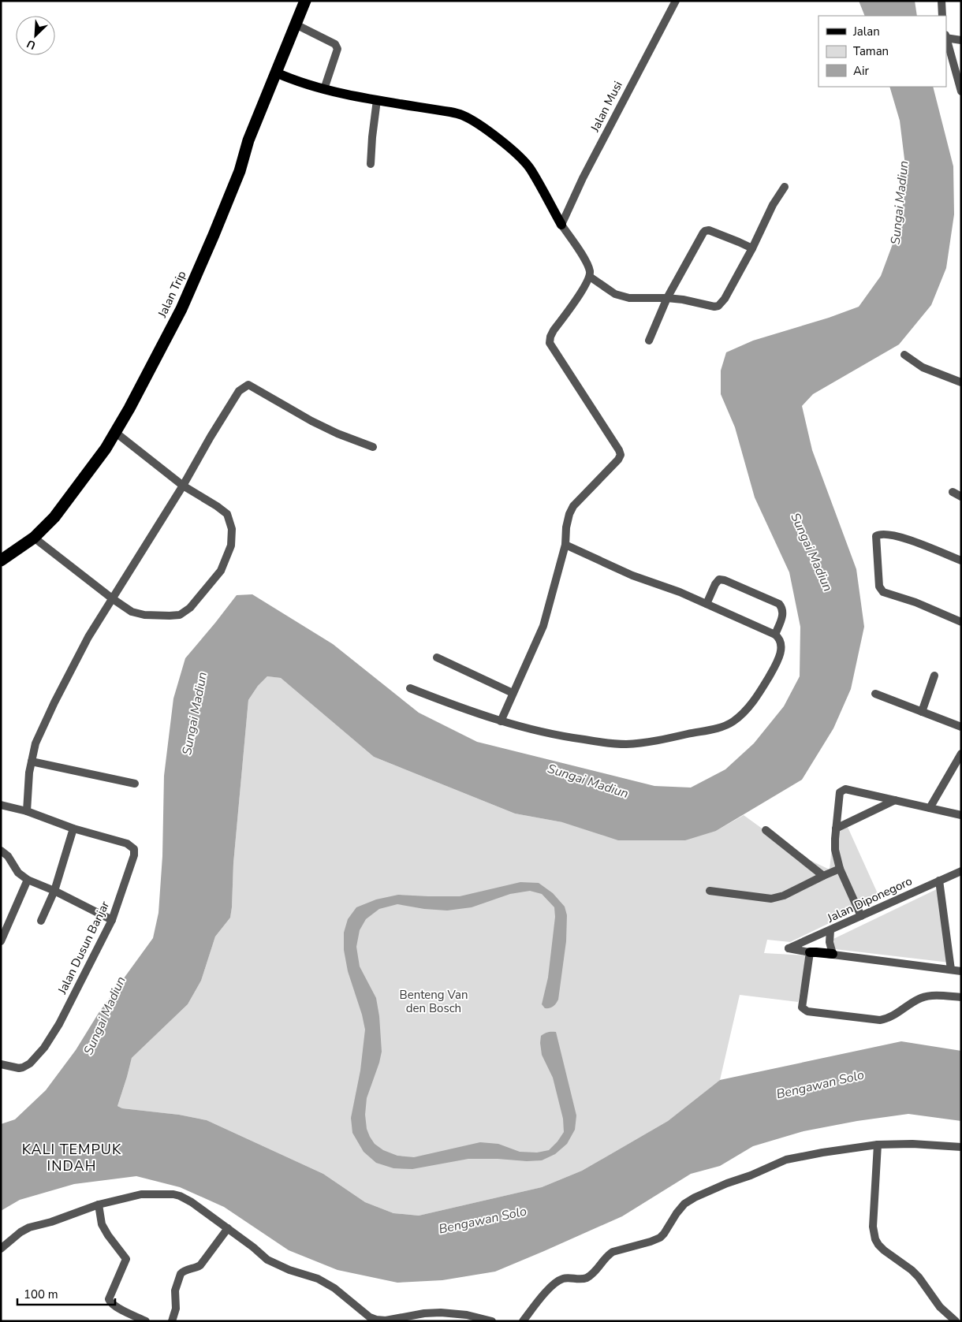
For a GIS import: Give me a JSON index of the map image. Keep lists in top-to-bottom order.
{
  "streets": {
    "highway": ["Jalan Trip"],
    "street": ["Jalan Musi", "Jalan Diponegoro", "Jalan Dusun Banjar"]
  },
  "districts": ["KALI TEMPUK INDAH"],
  "water": ["Sungai Madiun", "Bengawan Solo"],
  "parks": ["Benteng Van den Bosch"],
  "legend": ["Jalan", "Taman", "Air"],
  "scale_bar": "100 m",
  "north": "bottom left"
}
